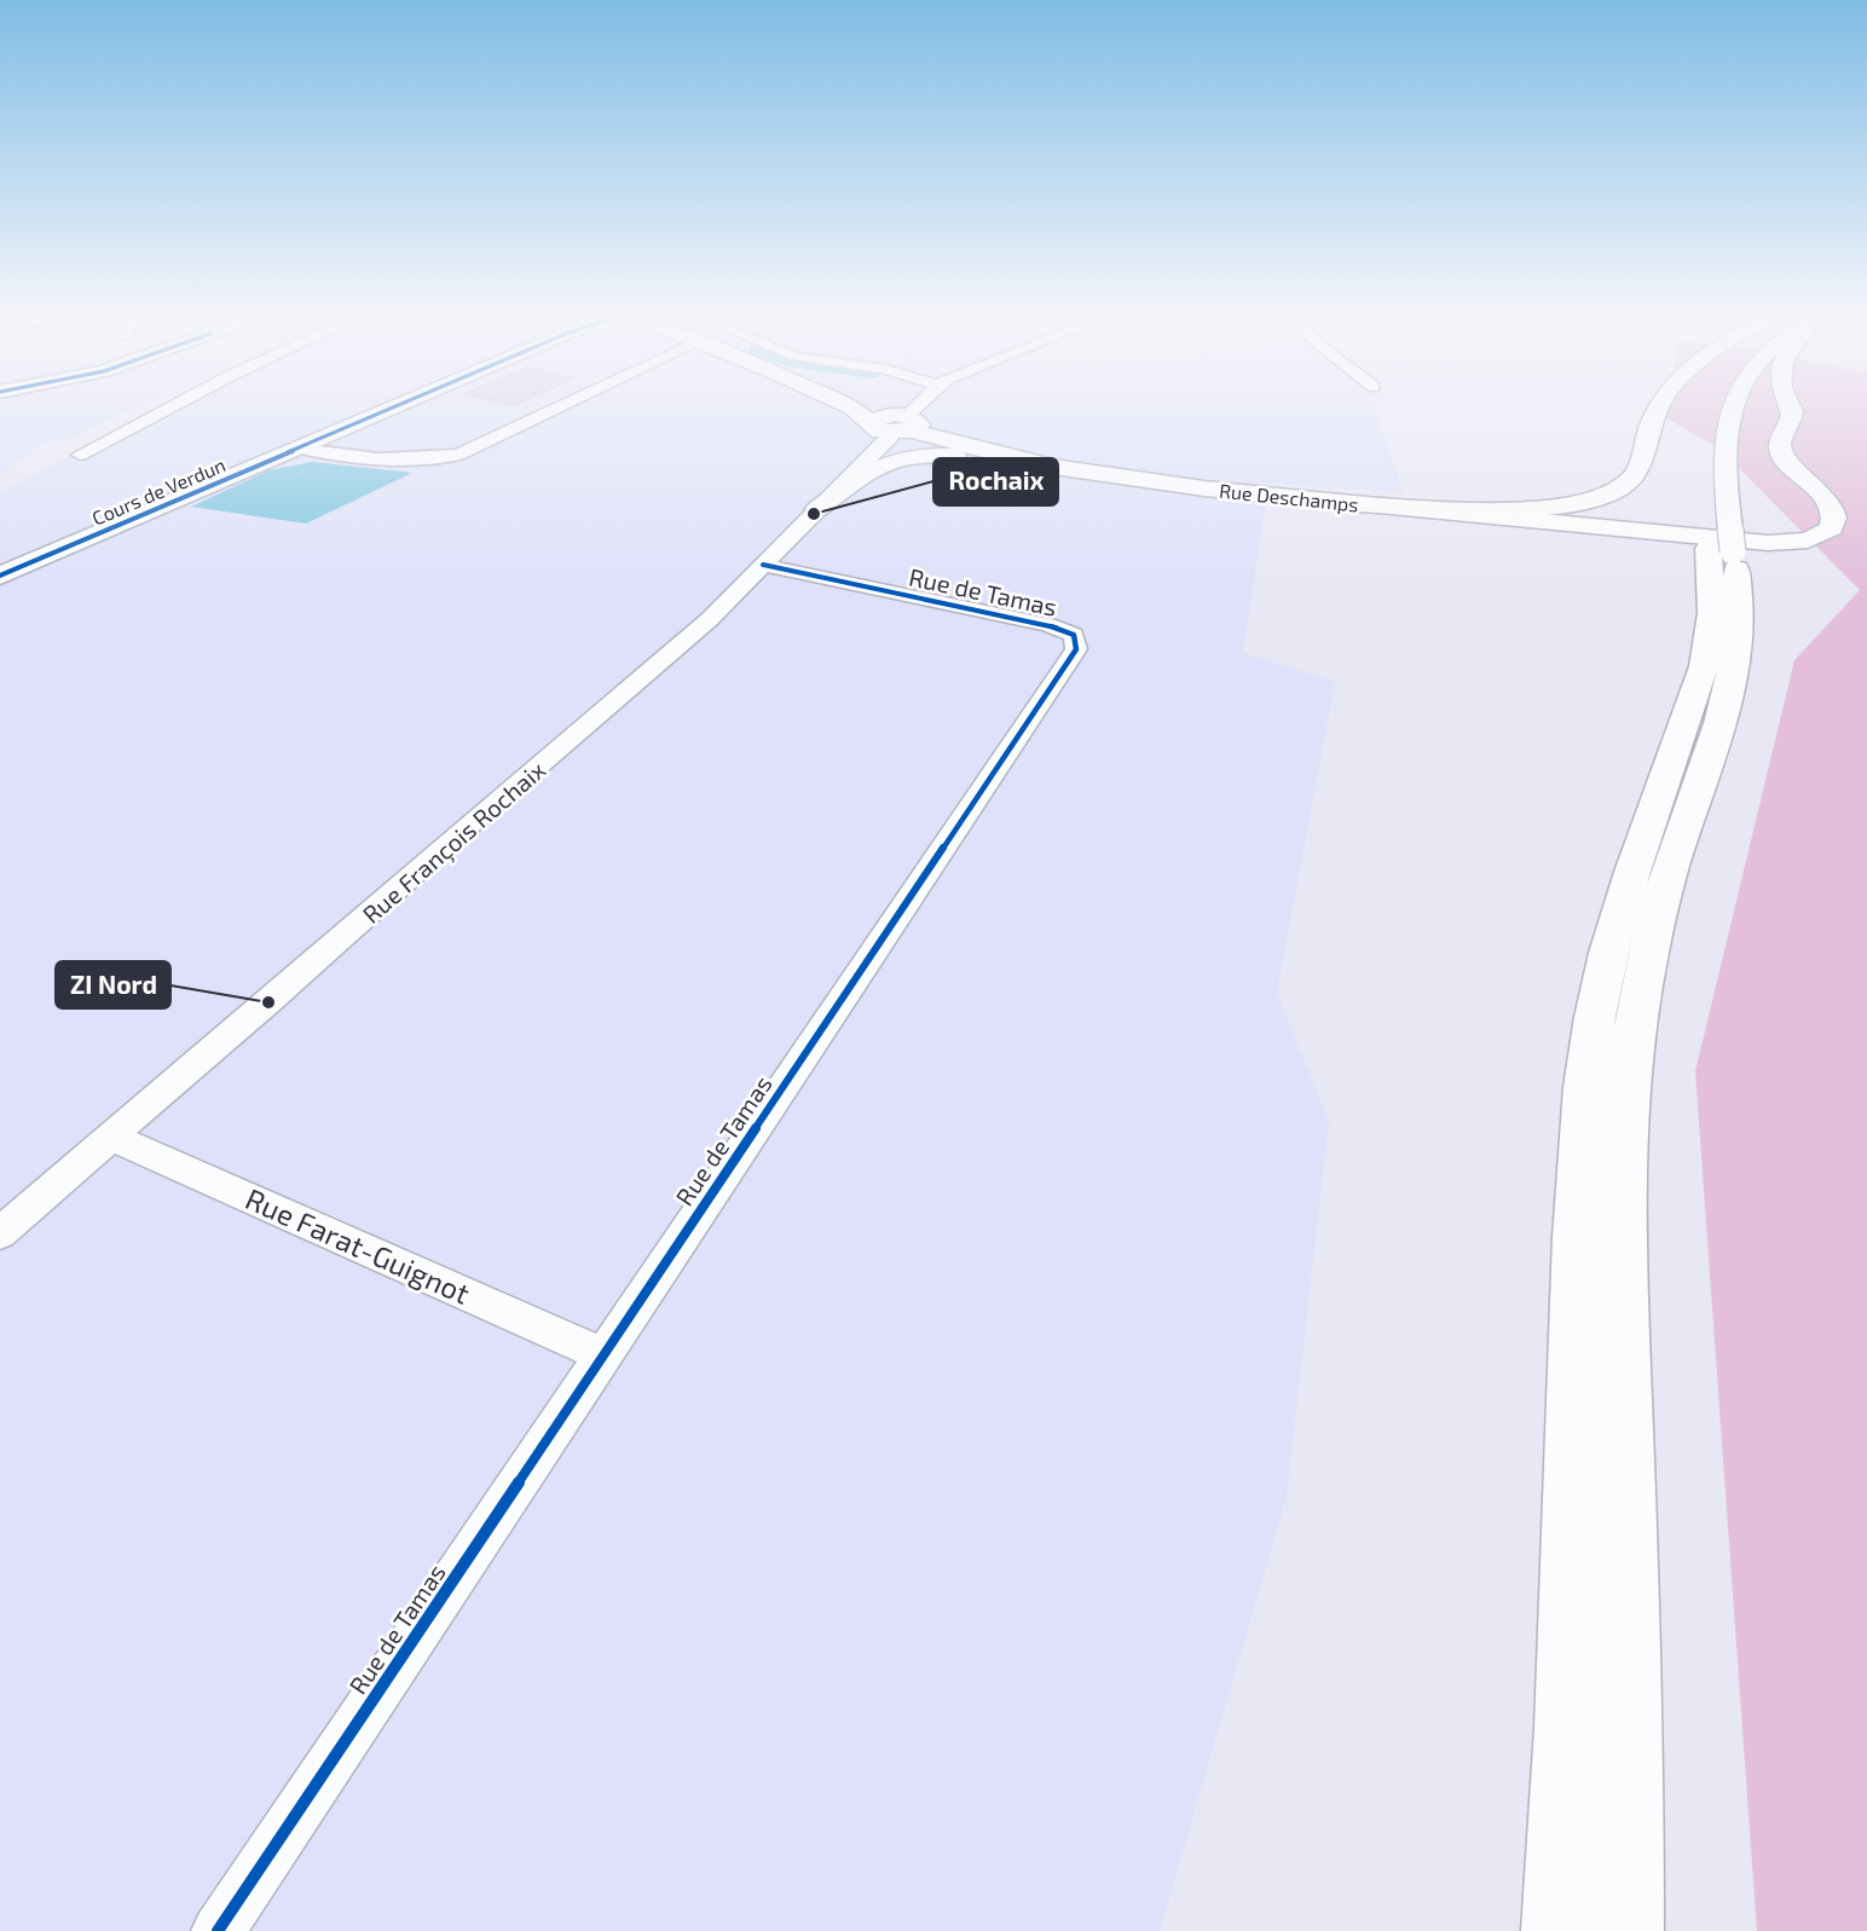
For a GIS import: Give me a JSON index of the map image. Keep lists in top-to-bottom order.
{
  "streets": {
    "main road": ["Cours de Verdun", "Rue Deschamps"],
    "street": ["Rue de Tamas", "Rue François Rochaix", "Rue Farat-Guignot"]
  },
  "crossings": [
    ["Rue Deschamps", "Rue François Rochaix"],
    ["Rue de Tamas", "Rue François Rochaix"],
    ["Rue de Tamas", "Rue Farat-Guignot"],
    ["Rue François Rochaix", "Rue Farat-Guignot"]
  ],
  "places": ["Rochaix", "ZI Nord"]
}
